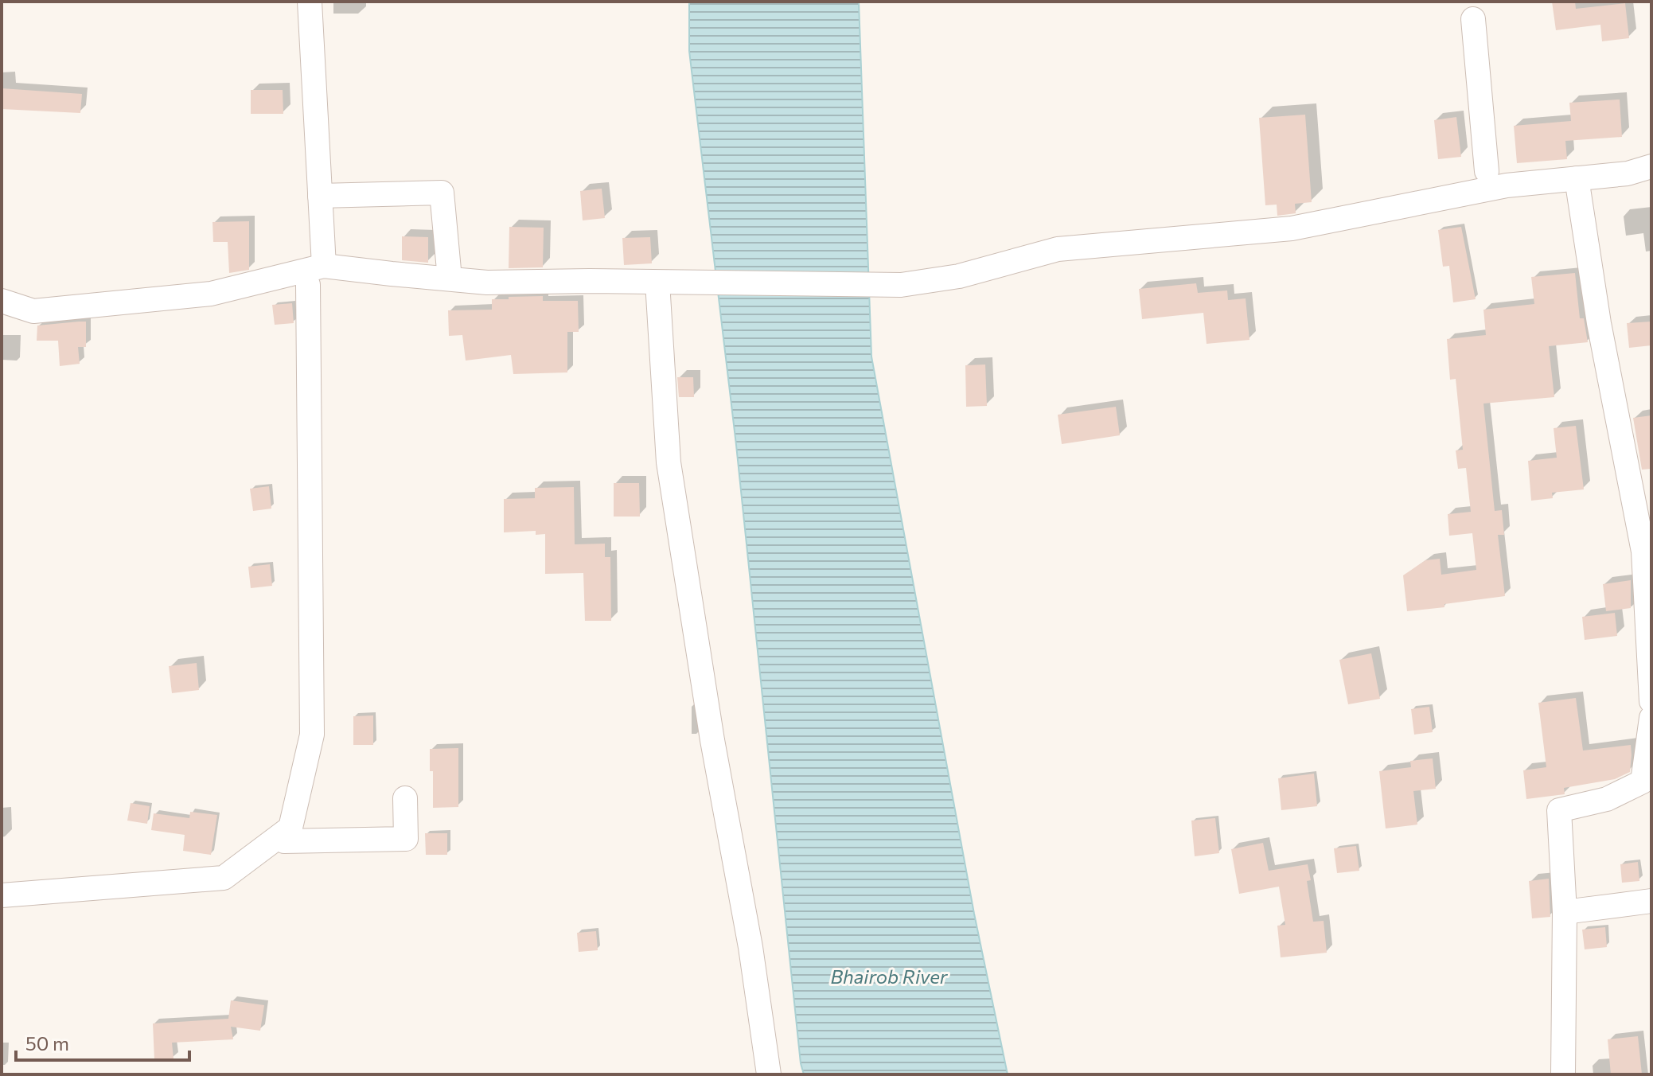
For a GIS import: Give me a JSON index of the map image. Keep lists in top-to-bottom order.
{
  "water": ["Bhairob River"],
  "scale_bar": "50 m"
}
